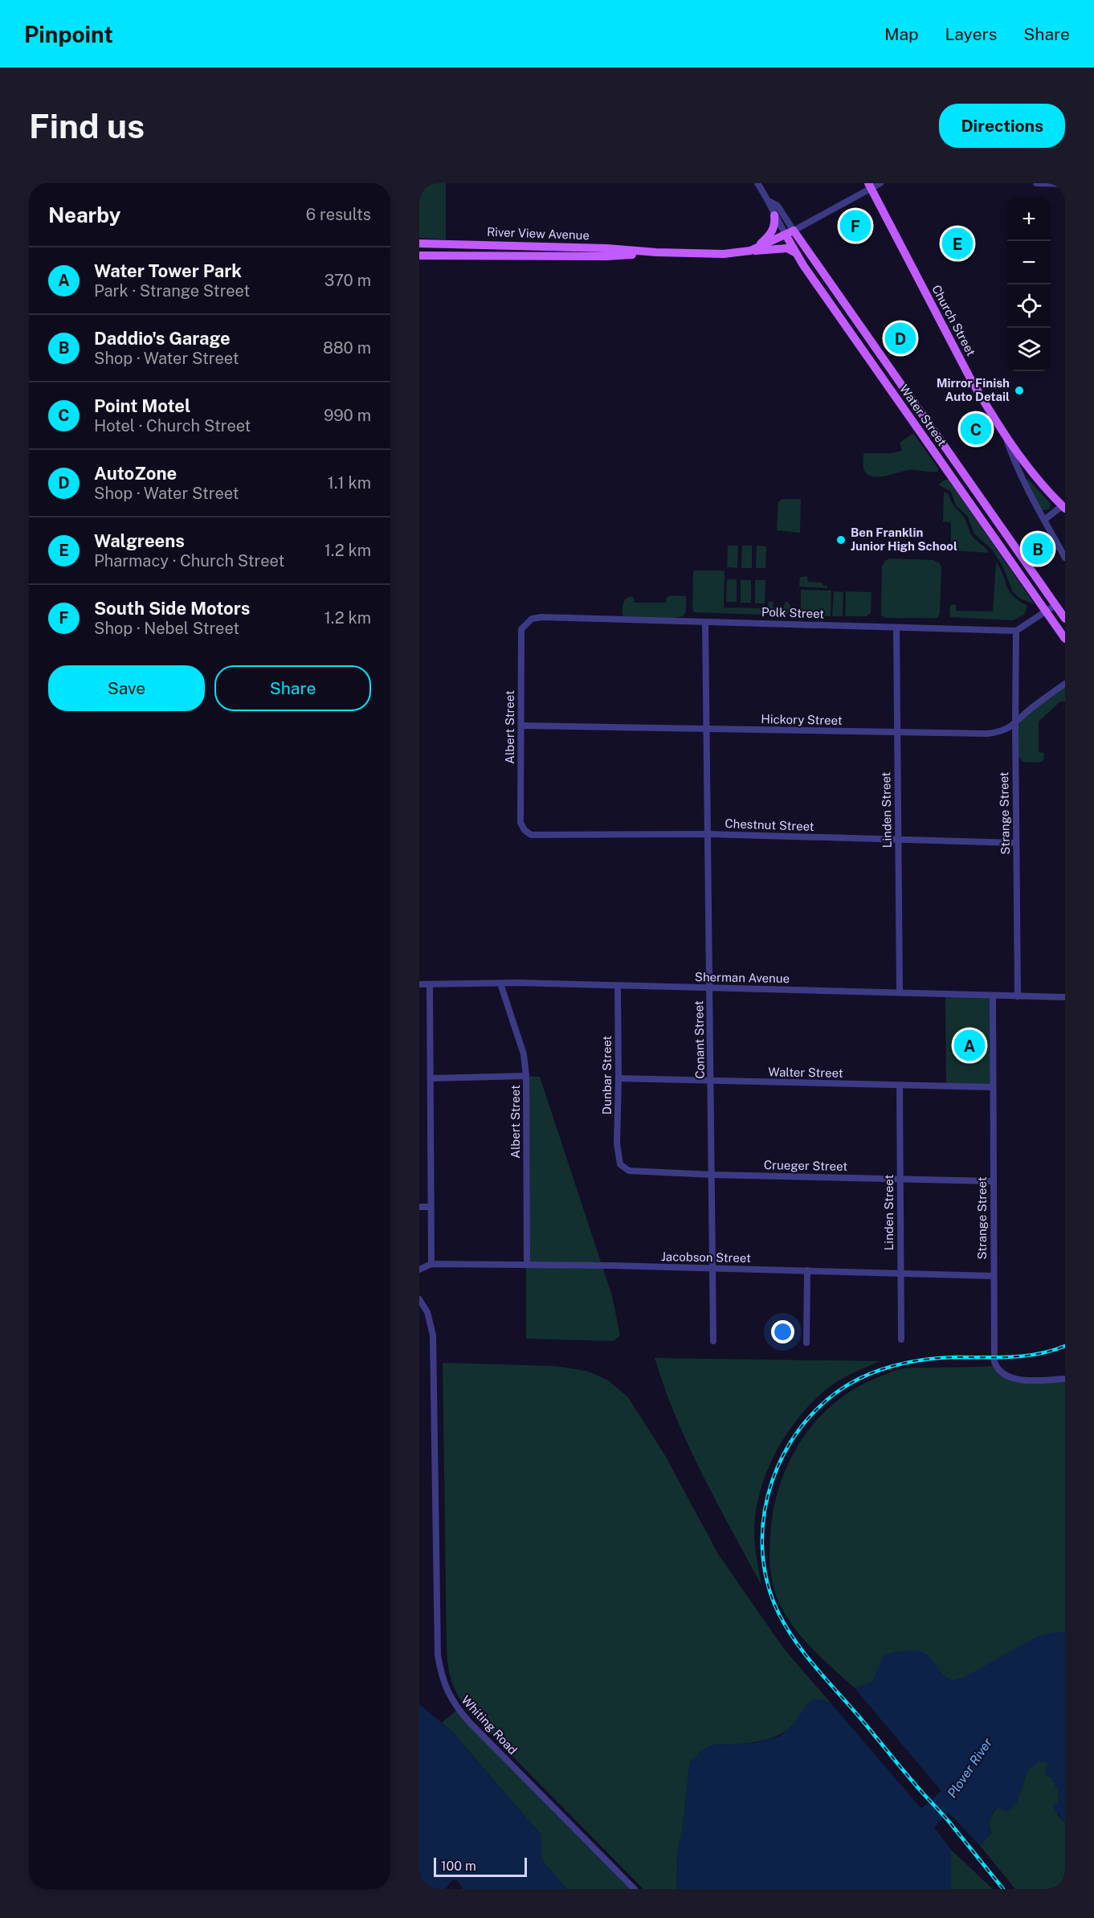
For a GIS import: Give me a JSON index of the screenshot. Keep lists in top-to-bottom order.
{
  "streets": {
    "main road": ["River View Avenue", "Church Street", "Water Street"],
    "street": [
      "Polk Street",
      "Hickory Street",
      "Albert Street",
      "Linden Street",
      "Strange Street",
      "Chestnut Street",
      "Sherman Avenue",
      "Conant Street",
      "Walter Street",
      "Dunbar Street",
      "Crueger Street",
      "Jacobson Street",
      "Whiting Road"
    ]
  },
  "crossings": [
    ["River View Avenue", "Water Street"],
    ["Polk Street", "Albert Street"],
    ["Polk Street", "Linden Street"],
    ["Polk Street", "Strange Street"],
    ["Polk Street", "Conant Street"],
    ["Hickory Street", "Albert Street"],
    ["Hickory Street", "Linden Street"],
    ["Hickory Street", "Strange Street"],
    ["Hickory Street", "Conant Street"],
    ["Albert Street", "Chestnut Street"],
    ["Albert Street", "Sherman Avenue"],
    ["Albert Street", "Jacobson Street"],
    ["Linden Street", "Chestnut Street"],
    ["Linden Street", "Sherman Avenue"],
    ["Linden Street", "Walter Street"],
    ["Linden Street", "Crueger Street"],
    ["Linden Street", "Jacobson Street"],
    ["Strange Street", "Chestnut Street"],
    ["Strange Street", "Sherman Avenue"],
    ["Strange Street", "Walter Street"],
    ["Strange Street", "Crueger Street"],
    ["Strange Street", "Jacobson Street"],
    ["Chestnut Street", "Conant Street"],
    ["Sherman Avenue", "Conant Street"],
    ["Sherman Avenue", "Dunbar Street"],
    ["Conant Street", "Walter Street"],
    ["Conant Street", "Crueger Street"],
    ["Conant Street", "Jacobson Street"],
    ["Walter Street", "Dunbar Street"],
    ["Dunbar Street", "Crueger Street"]
  ],
  "water": ["Plover River"],
  "places": ["Mirror Finish Auto Detail", "Ben Franklin Junior High School"],
  "scale_bar": "100 m",
  "page": {
    "header": "Pinpoint",
    "nav": ["Map", "Layers", "Share"],
    "buttons": [
      "Directions",
      ["Save", "Share"]
    ],
    "title": "Find us",
    "heading": ["Nearby", "6 results"],
    "map_buttons": ["+", "−"],
    "pins": [
      "F",
      "E",
      "D",
      "C",
      "B",
      "A"
    ],
    "list": [
      {
        "mark": "A",
        "name": "Water Tower Park",
        "note": "Park · Strange Street",
        "value": "370 m"
      },
      {
        "mark": "B",
        "name": "Daddio's Garage",
        "note": "Shop · Water Street",
        "value": "880 m"
      },
      {
        "mark": "C",
        "name": "Point Motel",
        "note": "Hotel · Church Street",
        "value": "990 m"
      },
      {
        "mark": "D",
        "name": "AutoZone",
        "note": "Shop · Water Street",
        "value": "1.1 km"
      },
      {
        "mark": "E",
        "name": "Walgreens",
        "note": "Pharmacy · Church Street",
        "value": "1.2 km"
      },
      {
        "mark": "F",
        "name": "South Side Motors",
        "note": "Shop · Nebel Street",
        "value": "1.2 km"
      }
    ],
    "scale": "100 m"
  }
}
